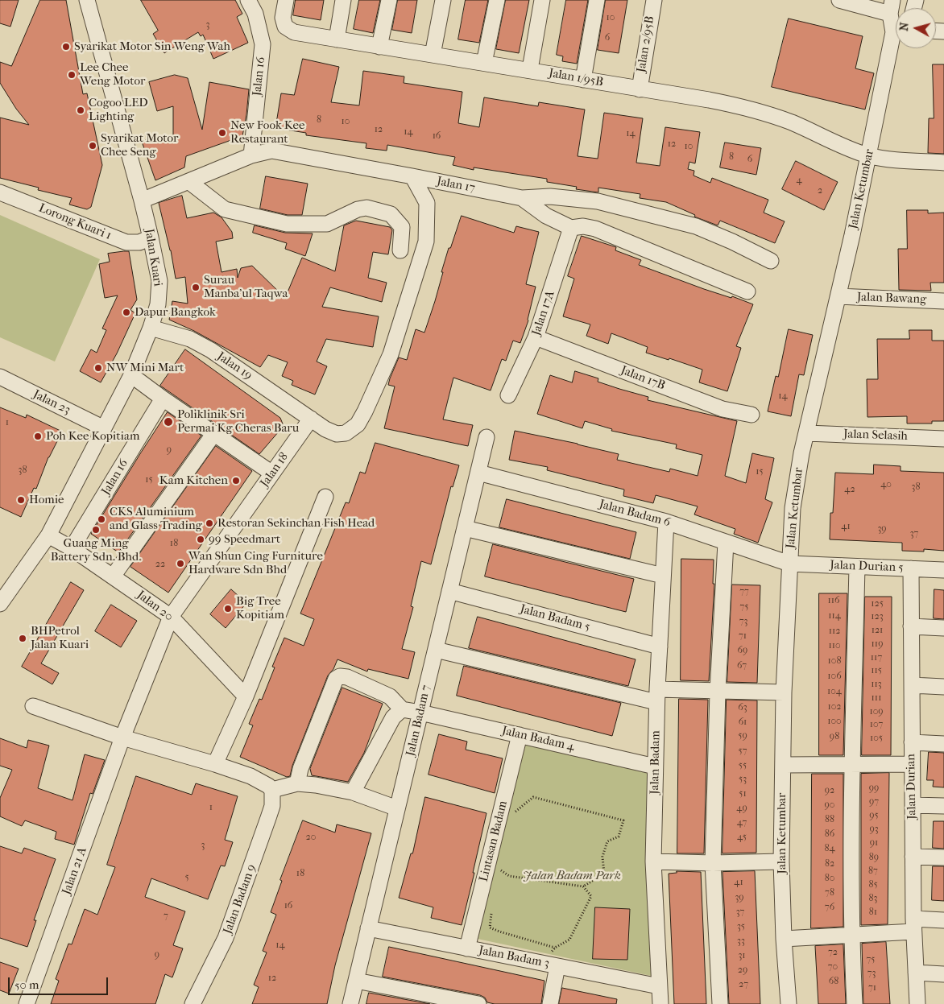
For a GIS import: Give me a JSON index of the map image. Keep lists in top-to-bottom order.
{
  "streets": {
    "street": [
      "Jalan 2/95B",
      "Jalan 16",
      "Jalan 1/95B",
      "Jalan 17",
      "Jalan Ketumbar",
      "Lorong Kuari 1",
      "Jalan Kuari",
      "Jalan Bawang",
      "Jalan 17A",
      "Jalan 19",
      "Jalan 17B",
      "Jalan 23",
      "Jalan Selasih",
      "Jalan 18",
      "Jalan Badam 6",
      "Jalan Durian 5",
      "Jalan 20",
      "Jalan Badam 5",
      "Jalan Badam 7",
      "Jalan Badam 4",
      "Jalan Badam",
      "Jalan Durian",
      "Lintasan Badam",
      "Jalan 21 A",
      "Jalan Badam 9",
      "Jalan Badam 3"
    ]
  },
  "crossings": [
    ["Jalan 2/95B", "Jalan 1/95B"],
    ["Jalan 16", "Jalan 17"],
    ["Jalan 16", "Jalan 20"],
    ["Jalan 1/95B", "Jalan Ketumbar"],
    ["Jalan 17", "Jalan Kuari"],
    ["Jalan Ketumbar", "Jalan Bawang"],
    ["Jalan Ketumbar", "Jalan Selasih"],
    ["Jalan Ketumbar", "Jalan Badam 6"],
    ["Jalan Ketumbar", "Jalan Durian 5"],
    ["Lorong Kuari 1", "Jalan Kuari"],
    ["Jalan Kuari", "Jalan 19"],
    ["Jalan Kuari", "Jalan 23"],
    ["Jalan Kuari", "Jalan 20"],
    ["Jalan 17A", "Jalan 17B"],
    ["Jalan 19", "Jalan 18"],
    ["Jalan 18", "Jalan 20"],
    ["Jalan 18", "Jalan 21 A"],
    ["Jalan Badam 6", "Jalan Durian 5"],
    ["Jalan Badam 6", "Jalan Badam 7"],
    ["Jalan Badam 6", "Jalan Badam"],
    ["Jalan Durian 5", "Jalan Durian"],
    ["Jalan Badam 5", "Jalan Badam 7"],
    ["Jalan Badam 5", "Jalan Badam"],
    ["Jalan Badam 7", "Jalan Badam 4"],
    ["Jalan Badam 7", "Jalan Badam 3"],
    ["Jalan Badam 4", "Jalan Badam"],
    ["Jalan Badam 4", "Lintasan Badam"],
    ["Jalan Badam", "Jalan Badam 3"],
    ["Lintasan Badam", "Jalan Badam 3"]
  ],
  "parks": ["Jalan Badam Park"],
  "places": [
    "Syarikat Motor Sin Weng Wah",
    "Lee Chee Weng Motor",
    "Cogoo LED Lighting",
    "New Fook Kee Restaurant",
    "Syarikat Motor Chee Seng",
    "Surau Manba'ul Taqwa",
    "Dapur Bangkok",
    "NW Mini Mart",
    "Poliklinik Sri Permai Kg Cheras Baru",
    "Poh Kee Kopitiam",
    "Kam Kitchen",
    "Homie",
    "CKS Aluminium and Glass Trading",
    "Restoran Sekinchan Fish Head",
    "Guang Ming Battery Sdn. Bhd.",
    "99 Speedmart",
    "Wan Shun Cing Furniture Hardware Sdn Bhd",
    "Big Tree Kopitiam",
    "BHPetrol Jalan Kuari"
  ],
  "house_numbers": [
    "10",
    "3",
    "6",
    "8",
    "10",
    "12",
    "14",
    "14",
    "16",
    "12",
    "10",
    "8",
    "6",
    "4",
    "2",
    "14",
    "1",
    "9",
    "38",
    "15",
    "15",
    "40",
    "38",
    "42",
    "41",
    "39",
    "37",
    "18",
    "22",
    "77",
    "116",
    "125",
    "75",
    "114",
    "123",
    "73",
    "121",
    "112",
    "71",
    "119",
    "110",
    "69",
    "117",
    "108",
    "67",
    "115",
    "106",
    "113",
    "104",
    "111",
    "102",
    "63",
    "109",
    "100",
    "61",
    "107",
    "59",
    "98",
    "105",
    "57",
    "55",
    "53",
    "99",
    "92",
    "51",
    "97",
    "90",
    "1",
    "49",
    "95",
    "88",
    "47",
    "93",
    "86",
    "20",
    "45",
    "91",
    "3",
    "84",
    "89",
    "82",
    "87",
    "18",
    "5",
    "80",
    "41",
    "85",
    "78",
    "39",
    "83",
    "16",
    "76",
    "37",
    "81",
    "7",
    "35",
    "33",
    "14",
    "72",
    "9",
    "31",
    "75",
    "70",
    "29",
    "73",
    "12",
    "68",
    "27",
    "71"
  ],
  "scale_bar": "50 m",
  "north": "left"
}
